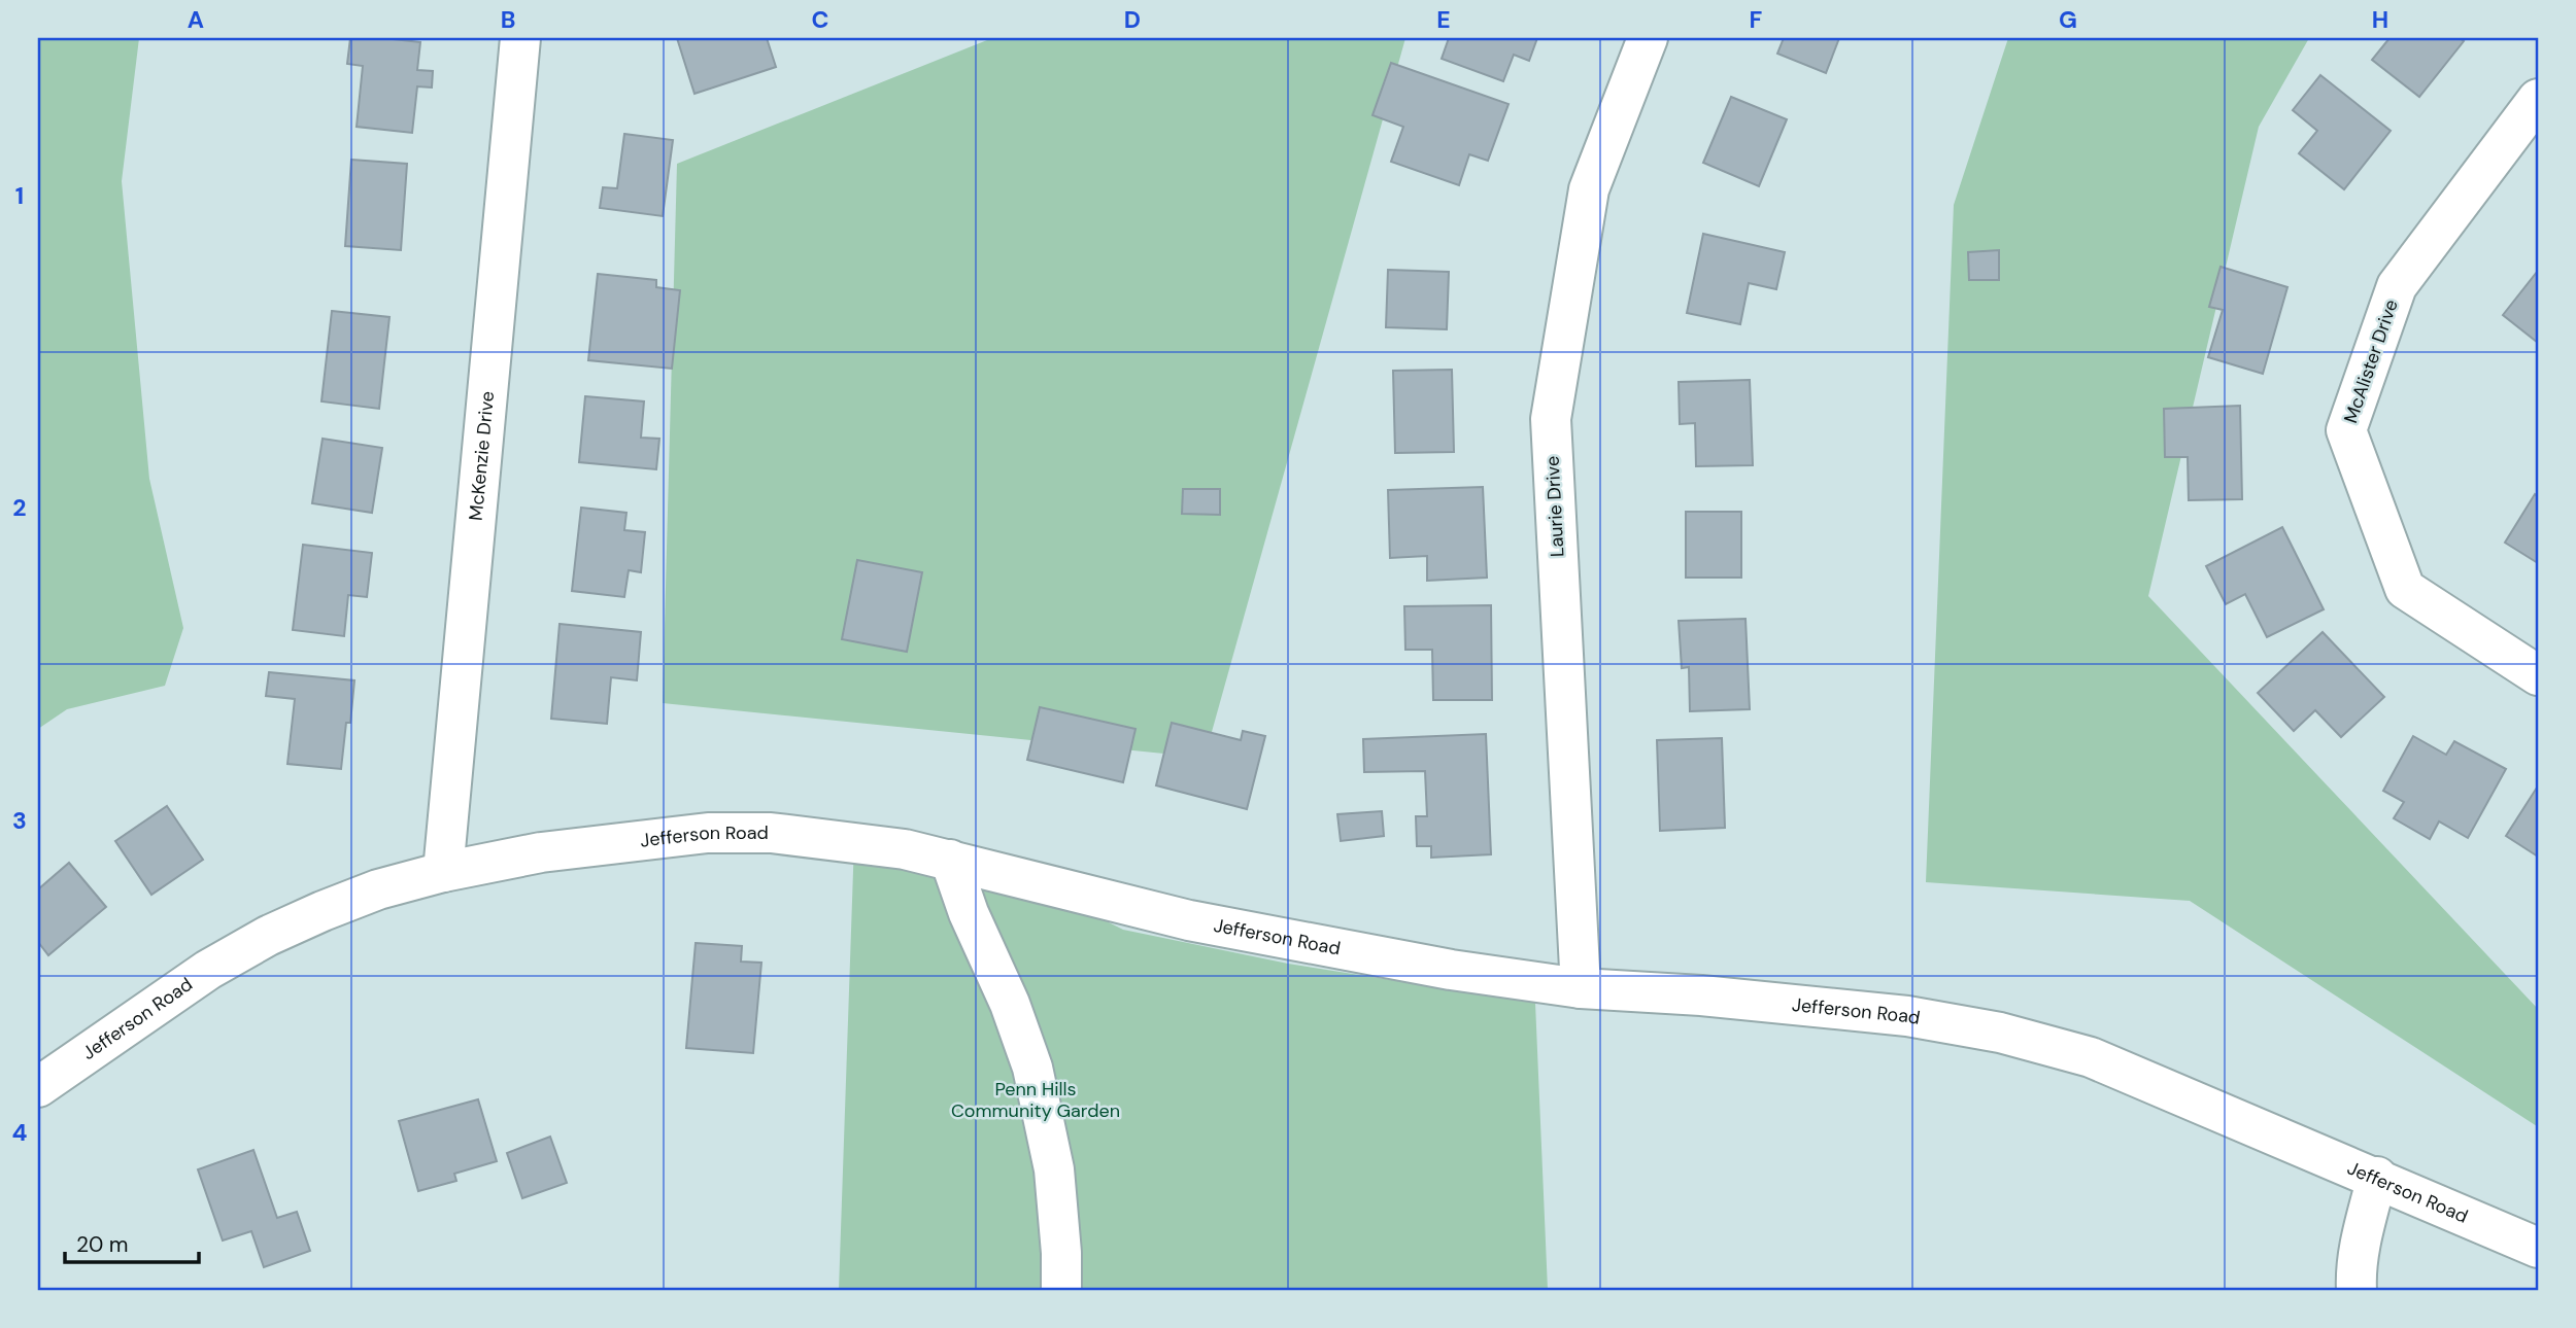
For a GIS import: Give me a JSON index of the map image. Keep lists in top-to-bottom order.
{
  "streets": {
    "street": [
      "McAlister Drive",
      "McKenzie Drive",
      "Laurie Drive",
      "Jefferson Road"
    ]
  },
  "crossings": [
    ["McKenzie Drive", "Jefferson Road"],
    ["Laurie Drive", "Jefferson Road"]
  ],
  "parks": ["Penn Hills Community Garden"],
  "scale_bar": "20 m",
  "grid": {
    "columns": [
      "A",
      "B",
      "C",
      "D",
      "E",
      "F",
      "G",
      "H"
    ],
    "rows": [
      "1",
      "2",
      "3",
      "4"
    ]
  }
}
